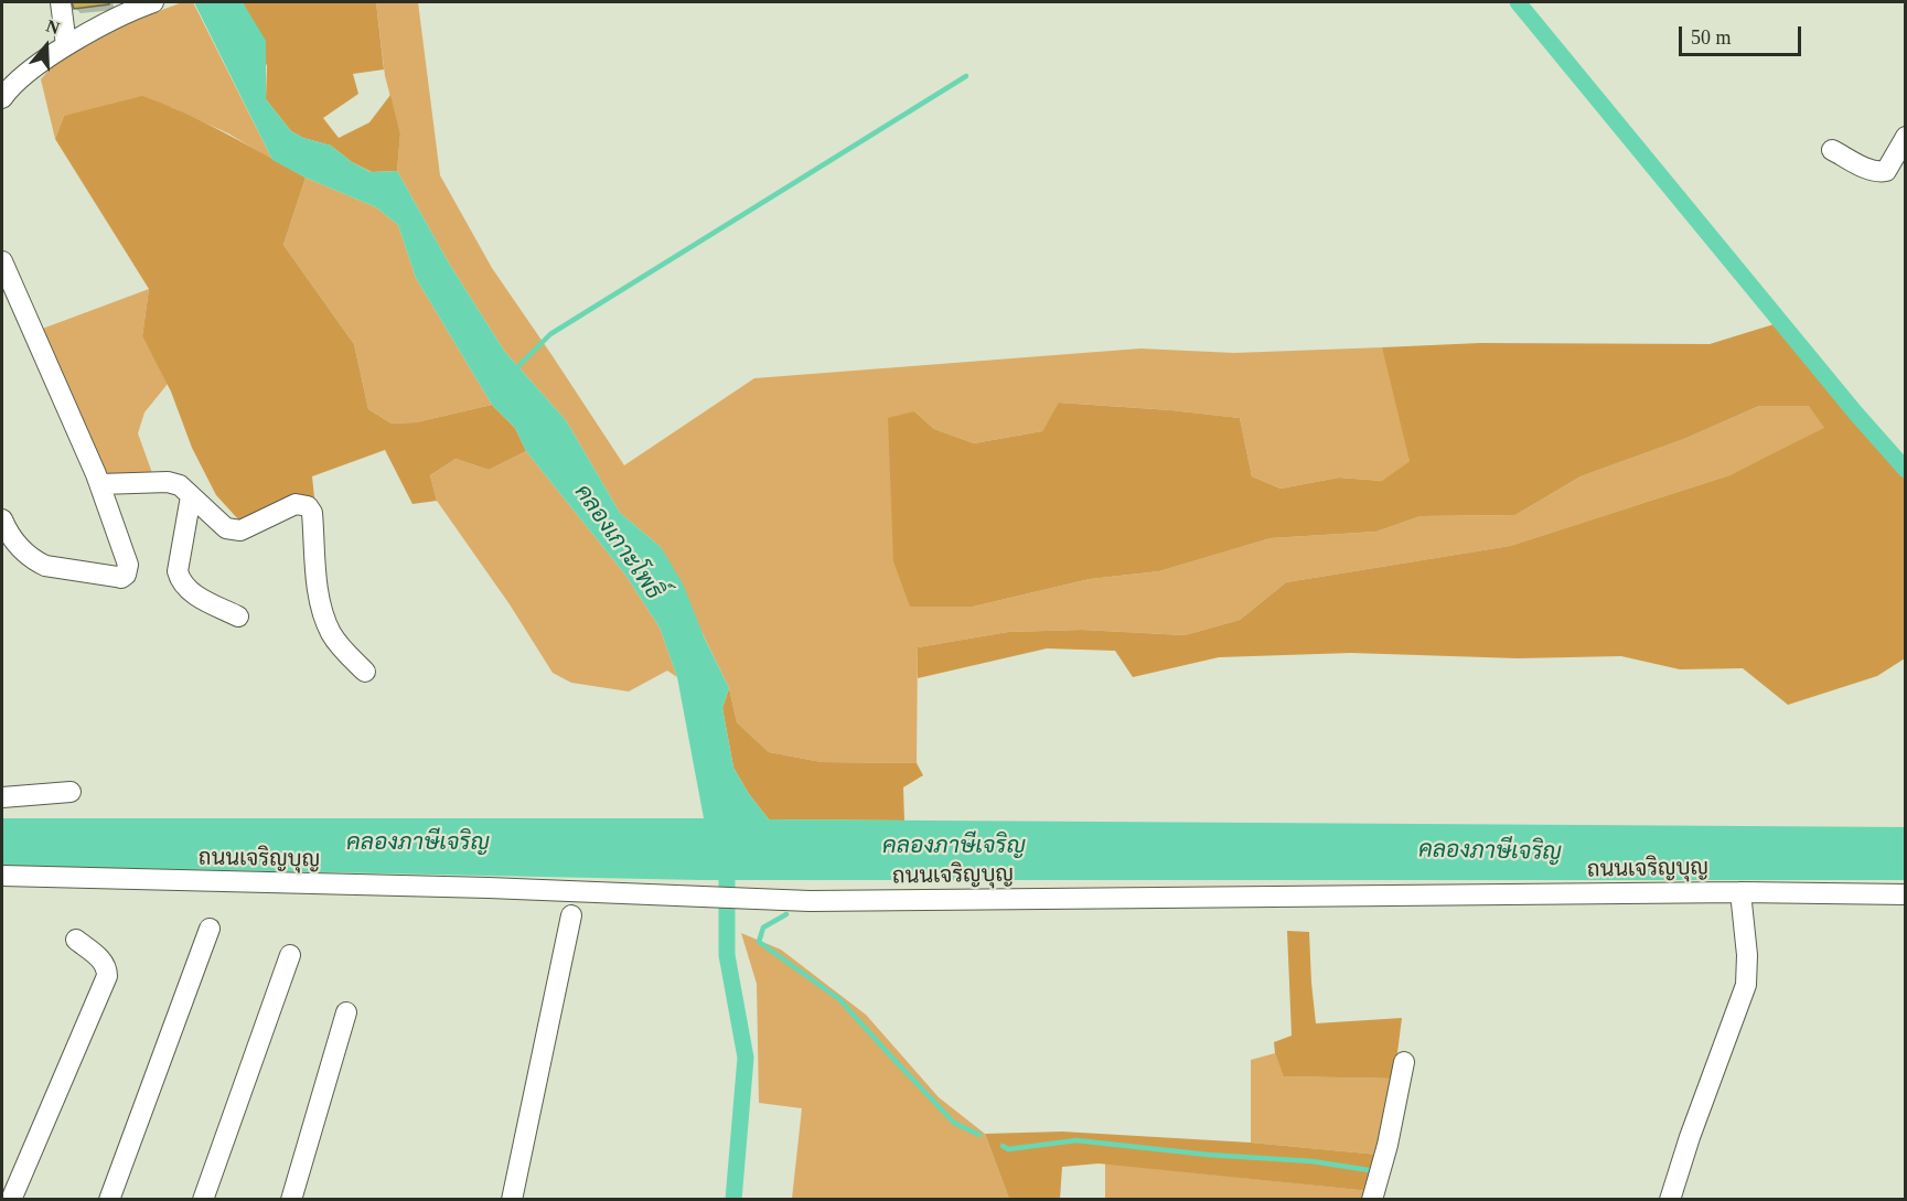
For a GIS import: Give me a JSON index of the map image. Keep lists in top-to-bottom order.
{
  "streets": {
    "street": ["ถนนเจริญบุญ"]
  },
  "water": ["คลองเกาะโพธิ์", "คลองภาษีเจริญ"],
  "scale_bar": "50 m",
  "north": "top"
}
